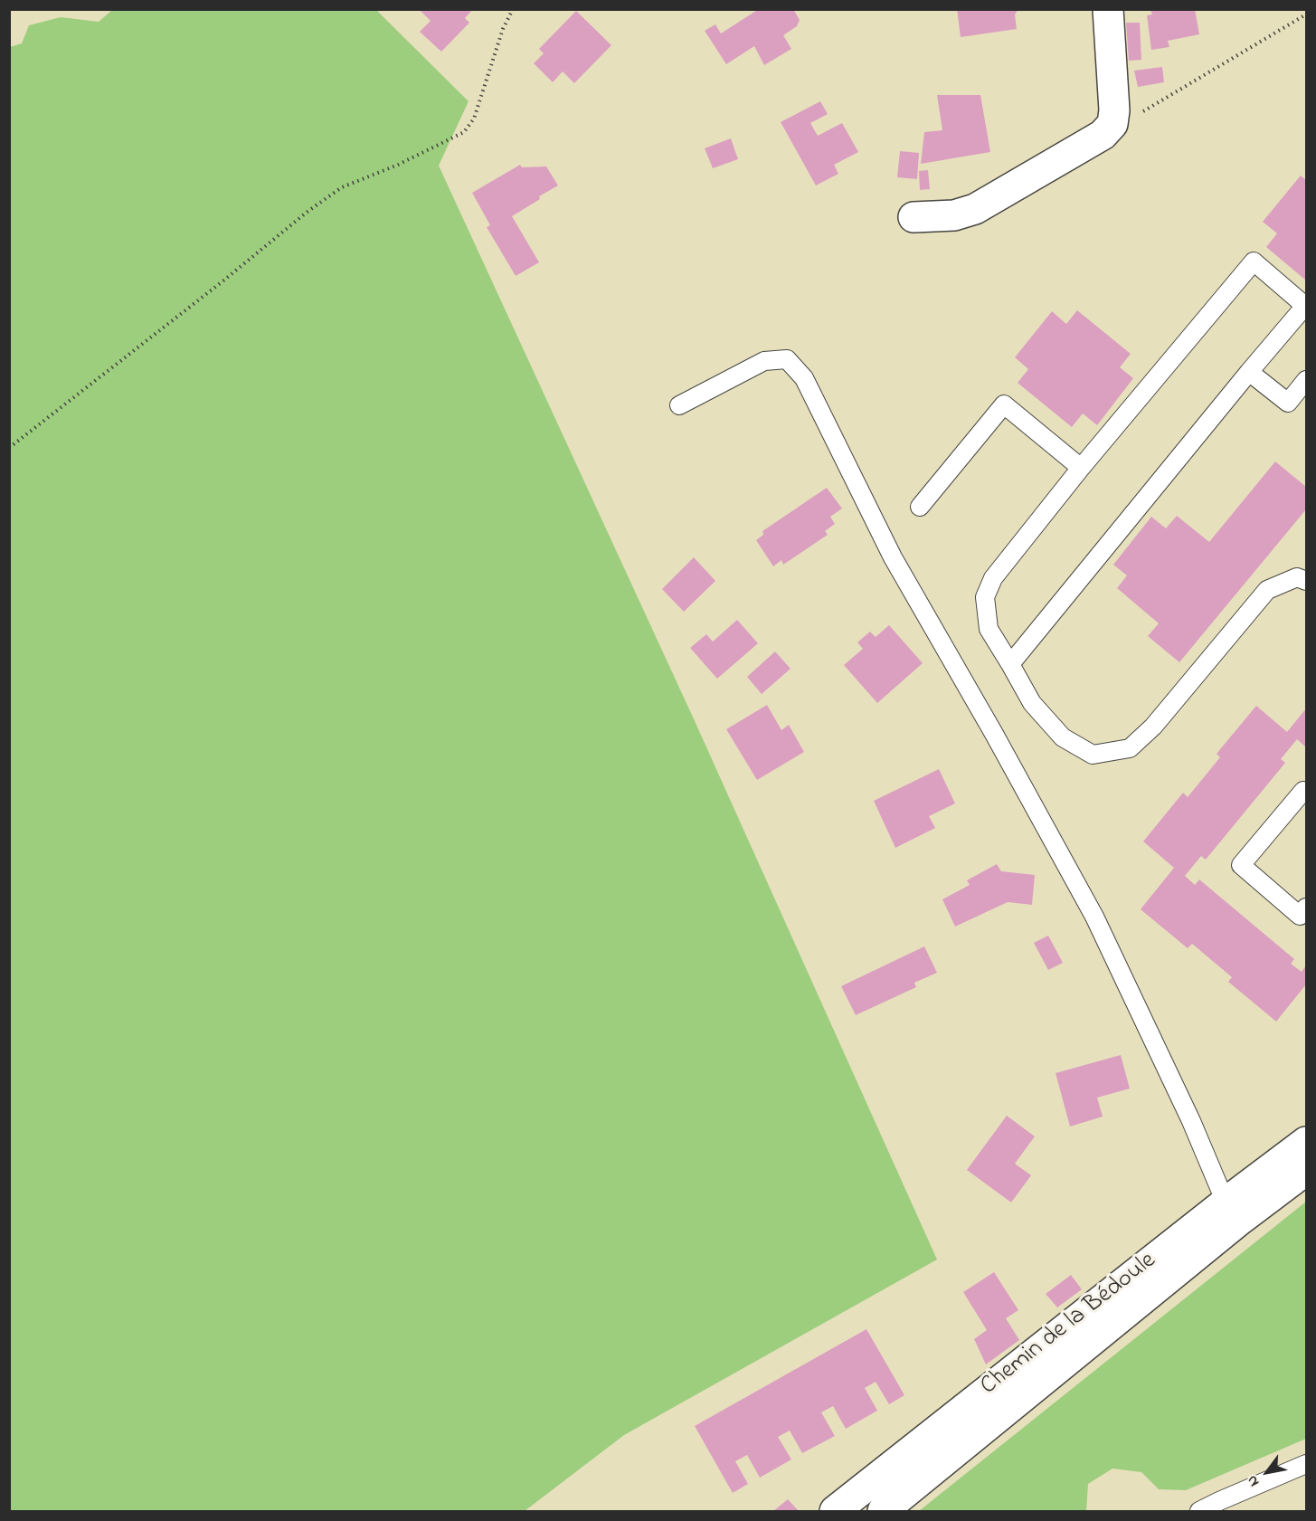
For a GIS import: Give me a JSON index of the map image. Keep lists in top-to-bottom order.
{
  "streets": {
    "street": ["Chemin de la Bédoule"]
  },
  "north": "bottom left"
}
